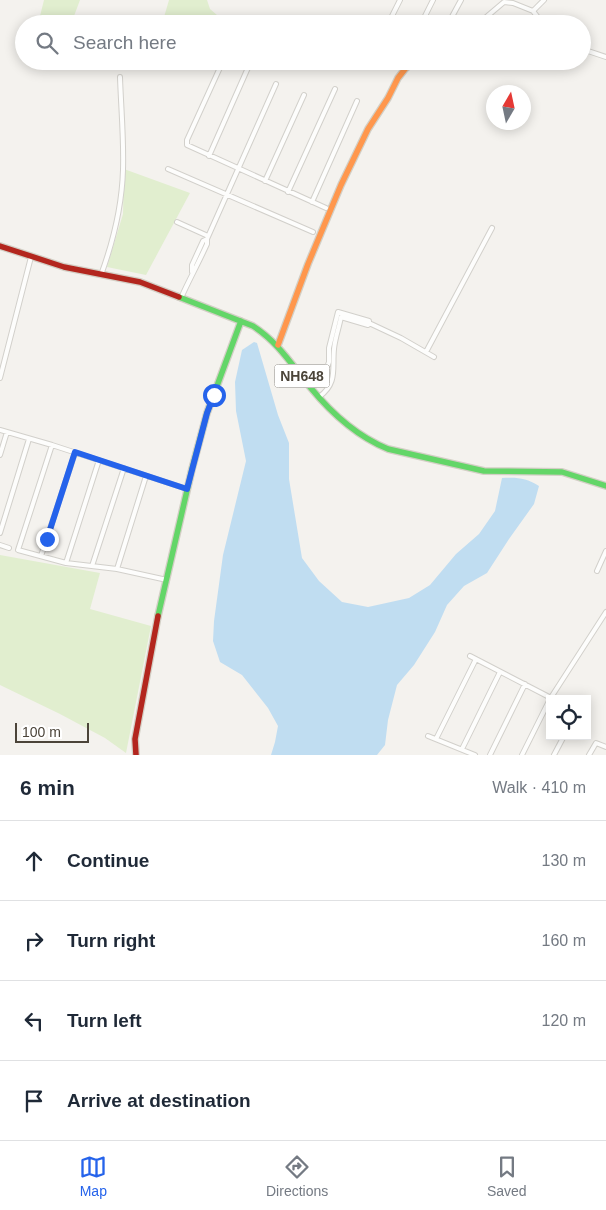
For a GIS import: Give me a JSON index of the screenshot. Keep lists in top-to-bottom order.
{
  "streets": {
    "main road": ["NH648"]
  },
  "scale_bar": "100 m",
  "north": "top",
  "page": {
    "search": "Search here",
    "scale": "100 m",
    "heading": ["6 min", "Walk · 410 m"],
    "list": [
      ["Continue", "130 m"],
      ["Turn right", "160 m"],
      ["Turn left", "120 m"],
      "Arrive at destination"
    ],
    "nav": ["Map", "Directions", "Saved"]
  }
}
